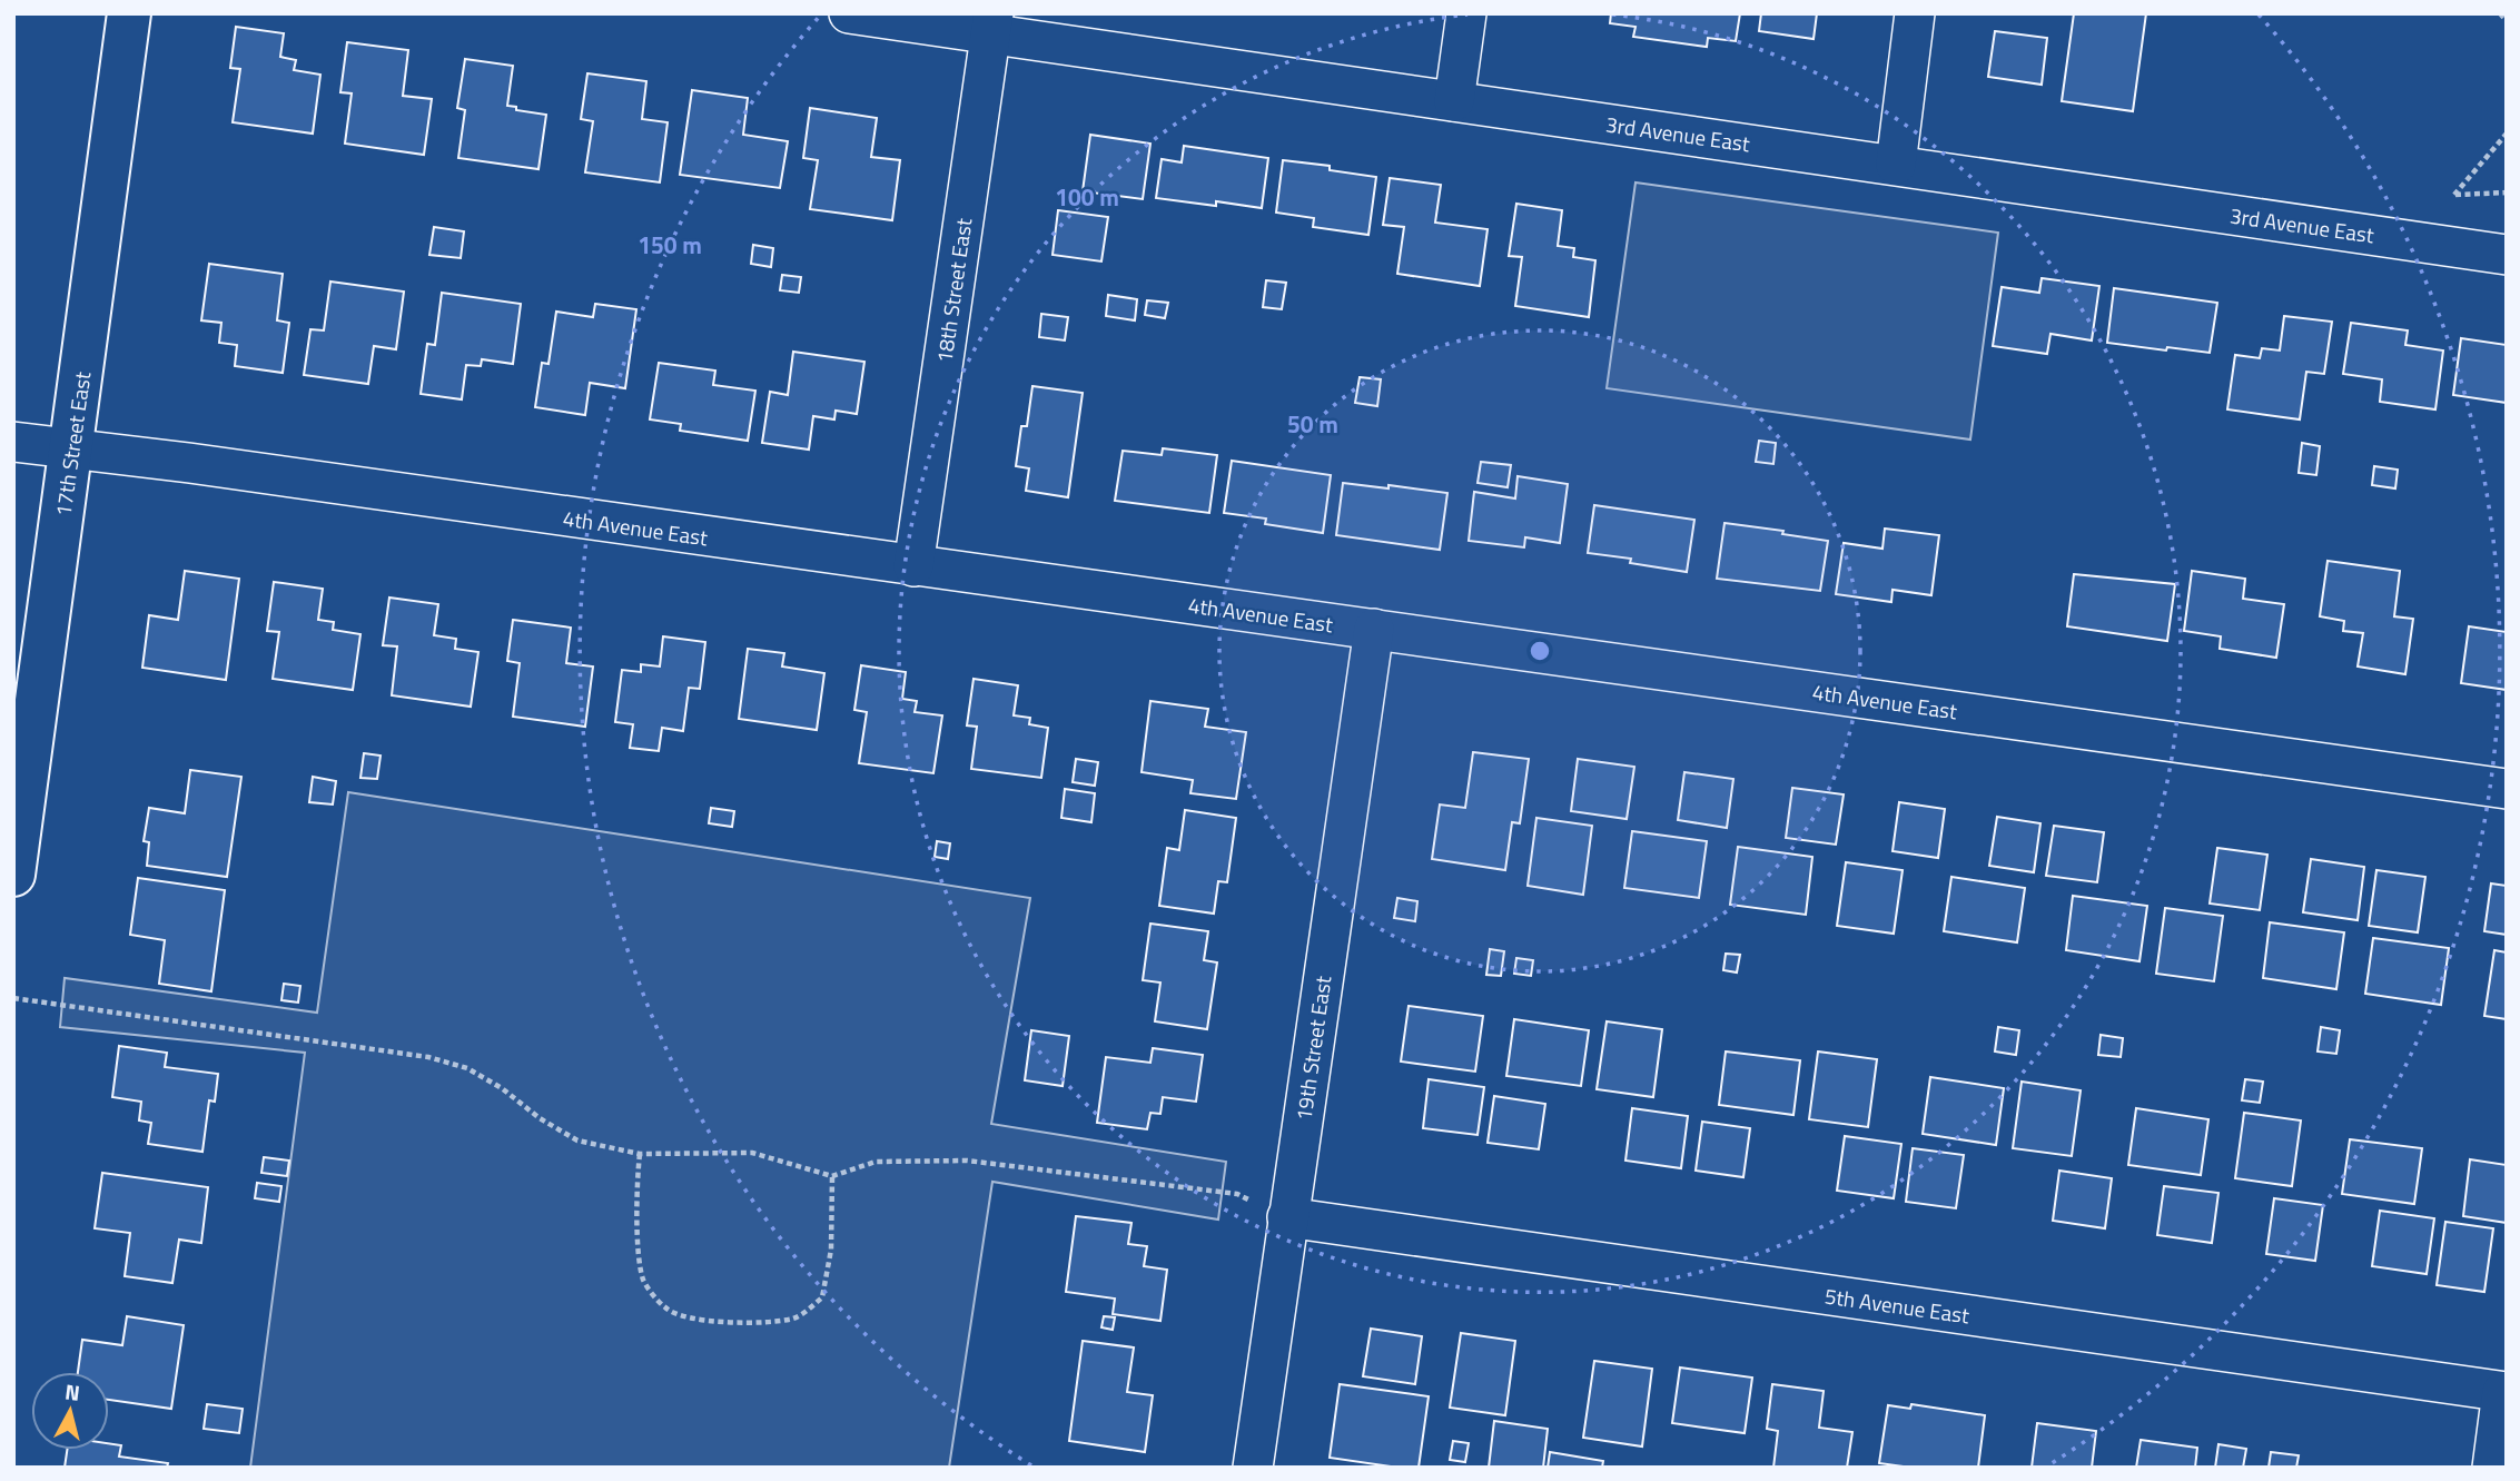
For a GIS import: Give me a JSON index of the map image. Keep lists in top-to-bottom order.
{
  "streets": {
    "street": [
      "3rd Avenue East",
      "18th Street East",
      "17th Street East",
      "4th Avenue East",
      "19th Street East",
      "5th Avenue East"
    ]
  },
  "crossings": [
    ["3rd Avenue East", "18th Street East"],
    ["18th Street East", "4th Avenue East"],
    ["17th Street East", "4th Avenue East"],
    ["4th Avenue East", "19th Street East"],
    ["19th Street East", "5th Avenue East"]
  ],
  "north": "top",
  "rings": ["100 m", "150 m", "50 m"]
}
